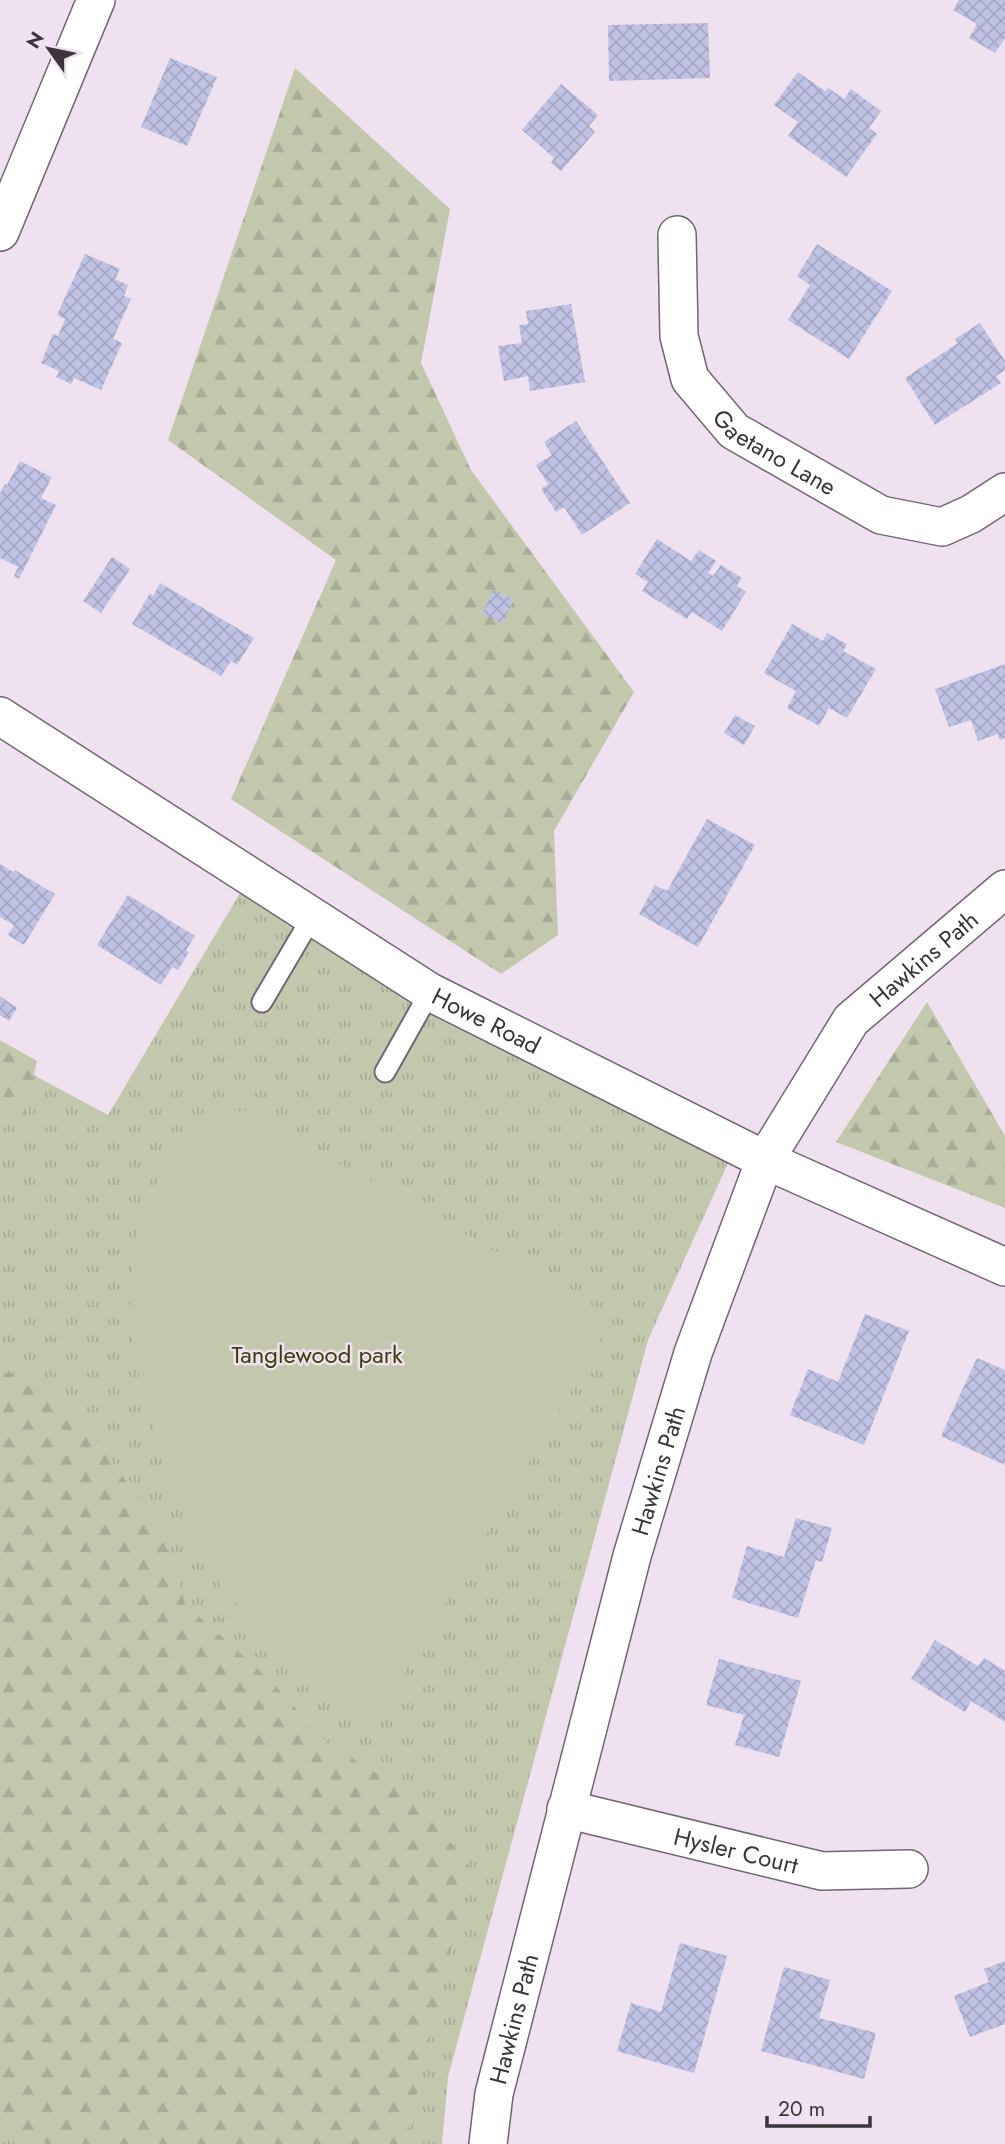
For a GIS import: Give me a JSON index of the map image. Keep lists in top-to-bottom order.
{
  "streets": {
    "street": [
      "Gaetano Lane",
      "Hawkins Path",
      "Howe Road",
      "Hysler Court"
    ]
  },
  "crossings": [
    ["Hawkins Path", "Howe Road"],
    ["Hawkins Path", "Hysler Court"]
  ],
  "parks": ["Tanglewood park"],
  "scale_bar": "20 m",
  "north": "top left"
}
